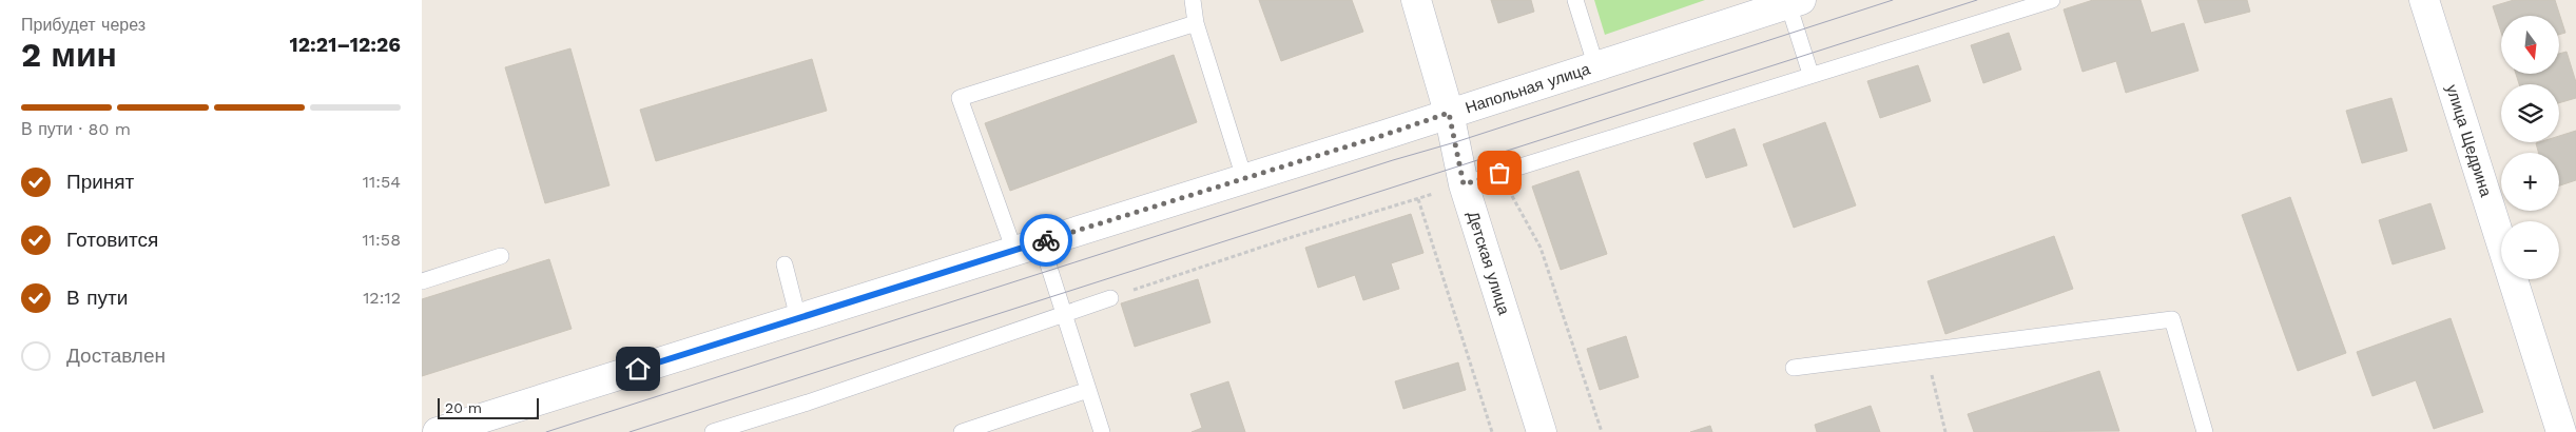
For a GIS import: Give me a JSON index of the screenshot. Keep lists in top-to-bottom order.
{
  "streets": {
    "street": ["Напольная улица", "улица Щедрина", "Детская улица"]
  },
  "crossings": [
    ["Напольная улица", "Детская улица"]
  ],
  "scale_bar": "20 m",
  "north": "bottom",
  "page": {
    "heading": ["2 мин", "Прибудет через", "12:21–12:26"],
    "map_buttons": ["+", "−"],
    "bar": "В пути · 80 m",
    "list": [
      ["Принят", "11:54"],
      ["Готовится", "11:58"],
      ["В пути", "12:12"],
      "Доставлен"
    ],
    "scale": "20 m"
  }
}
